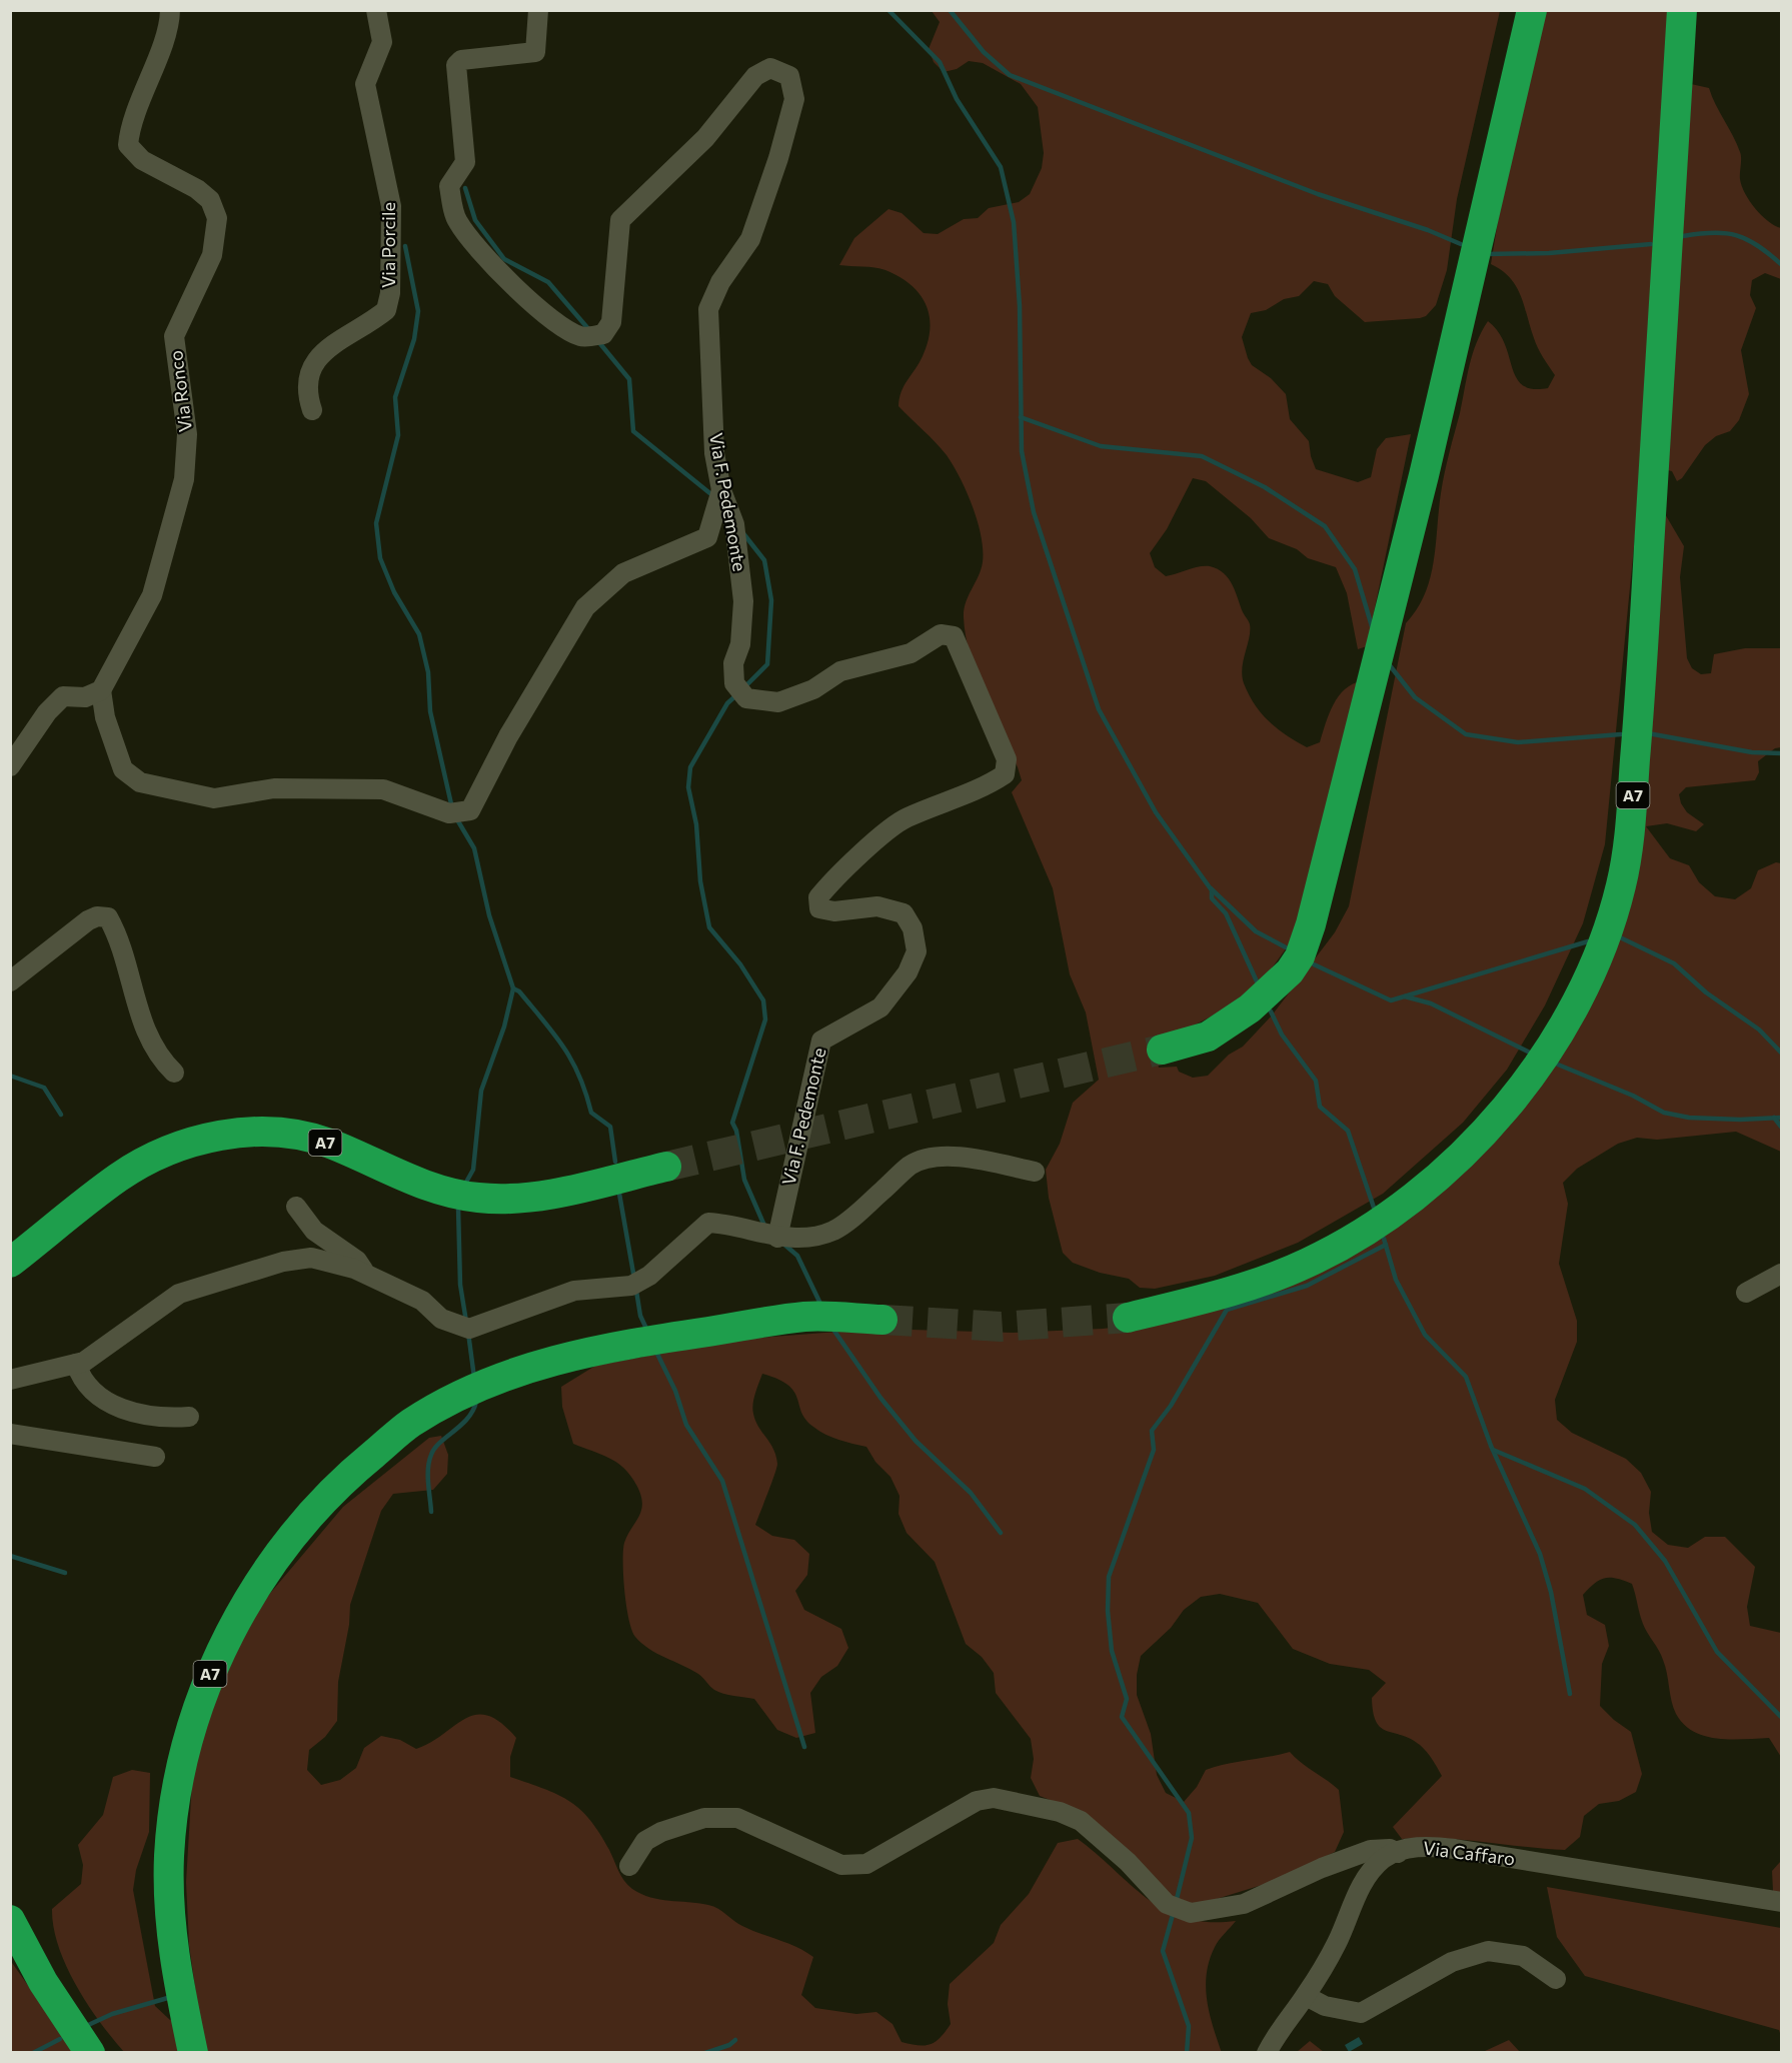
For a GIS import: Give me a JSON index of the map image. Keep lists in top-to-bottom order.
{
  "streets": {
    "highway": ["A7"],
    "street": [
      "Via Porcile",
      "Via Ronco",
      "Via F. Pedemonte",
      "Via Caffaro"
    ]
  }
}
